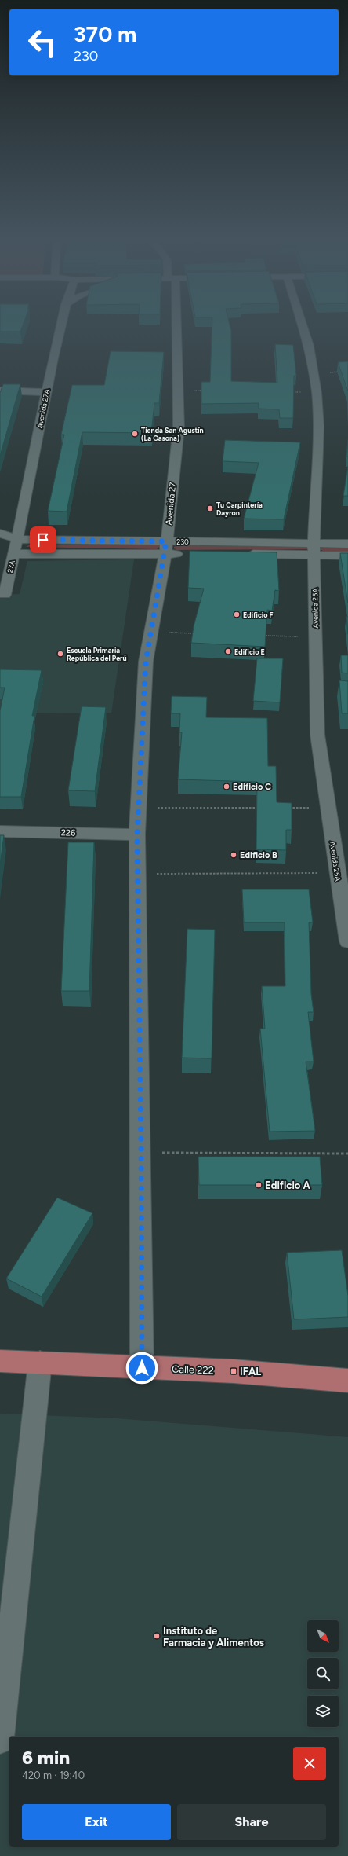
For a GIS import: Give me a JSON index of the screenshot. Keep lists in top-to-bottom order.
{
  "streets": {
    "main road": ["Calle 222"],
    "street": [
      "Avenida 27A",
      "Avenida 27",
      "230",
      "27A",
      "Avenida 25A",
      "226"
    ]
  },
  "crossings": [
    ["Avenida 27A", "230"],
    ["Avenida 27A", "27A"],
    ["Avenida 27", "230"],
    ["Avenida 27", "226"],
    ["Avenida 27", "Calle 222"],
    ["230", "27A"],
    ["230", "Avenida 25A"]
  ],
  "places": {
    "other": [
      "Tienda San Agustín (La Casona)",
      "Tu Carpintería Dayron",
      "Edificio F",
      "Edificio E",
      "Escuela Primaria República del Perú",
      "Edificio C",
      "Edificio B",
      "Edificio A",
      "Instituto de Farmacia y Alimentos"
    ],
    "transit": ["IFAL"]
  },
  "north": "bottom right",
  "page": {
    "turn": ["370 m", "230"],
    "heading": ["6 min", "420 m · 19:40"],
    "buttons": ["Exit", "Share"]
  }
}
